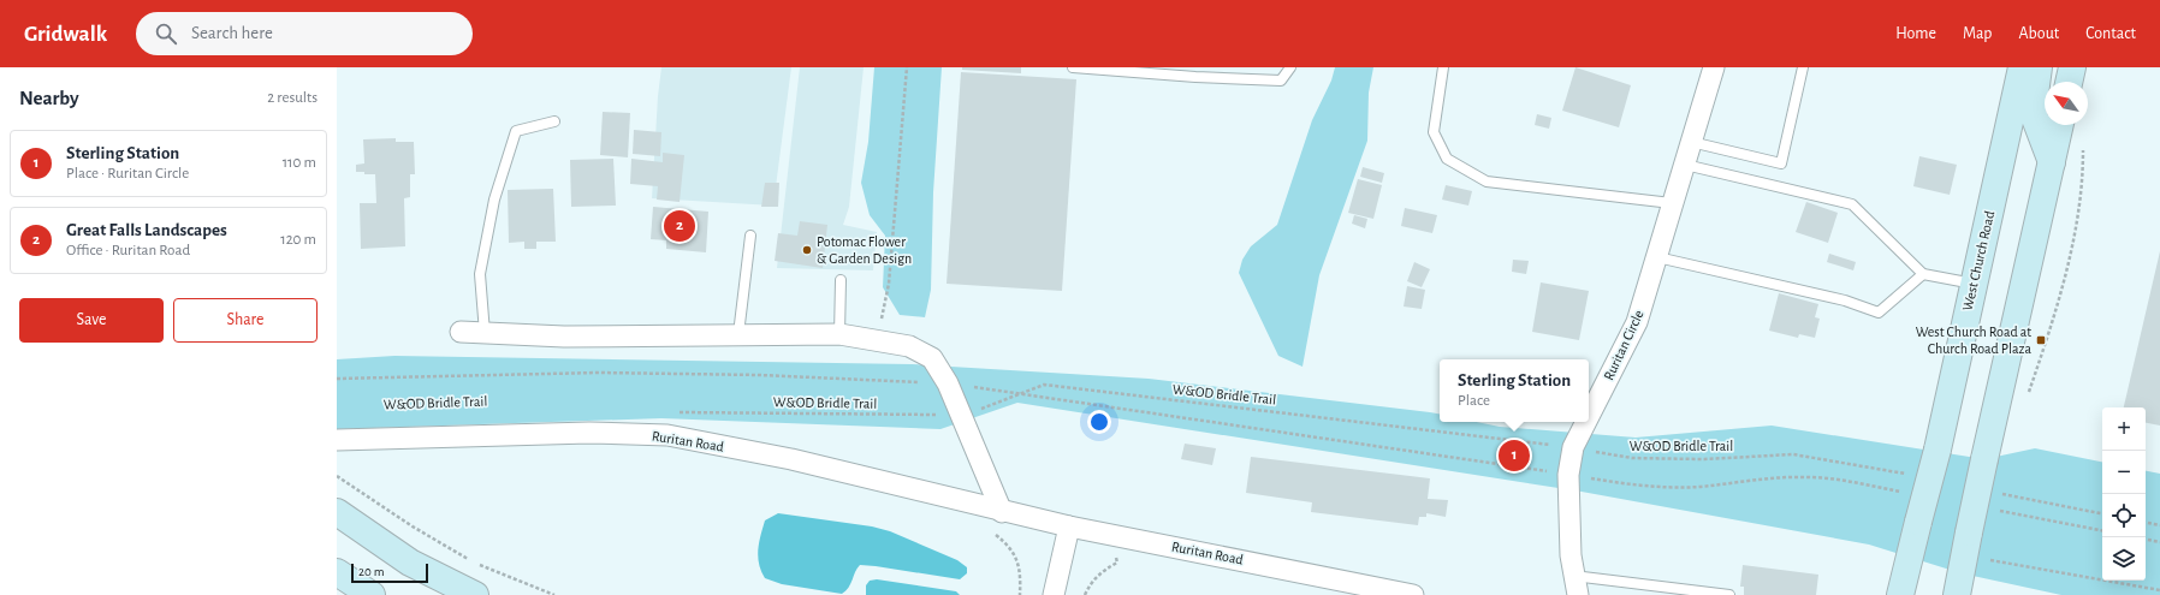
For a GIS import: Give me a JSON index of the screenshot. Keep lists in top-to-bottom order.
{
  "streets": {
    "main road": ["West Church Road"],
    "street": ["Ruritan Circle", "Ruritan Road"],
    "path": ["W&OD Bridle Trail"]
  },
  "crossings": [
    ["Ruritan Circle", "W&OD Bridle Trail"]
  ],
  "places": {
    "other": ["Potomac Flower & Garden Design"],
    "transit": ["West Church Road at Church Road Plaza"]
  },
  "scale_bar": "20 m",
  "north": "top left",
  "page": {
    "header": "Gridwalk",
    "search": "Search here",
    "nav": [
      "Home",
      "Map",
      "About",
      "Contact"
    ],
    "heading": ["Nearby", "2 results"],
    "list": [
      {
        "mark": "1",
        "name": "Sterling Station",
        "note": "Place · Ruritan Circle",
        "value": "110 m"
      },
      {
        "mark": "2",
        "name": "Great Falls Landscapes",
        "note": "Office · Ruritan Road",
        "value": "120 m"
      }
    ],
    "pins": ["2", "1"],
    "buttons": ["Save", "Share"],
    "popup": ["Sterling Station", "Place"],
    "map_buttons": ["+", "−"],
    "scale": "20 m"
  }
}
